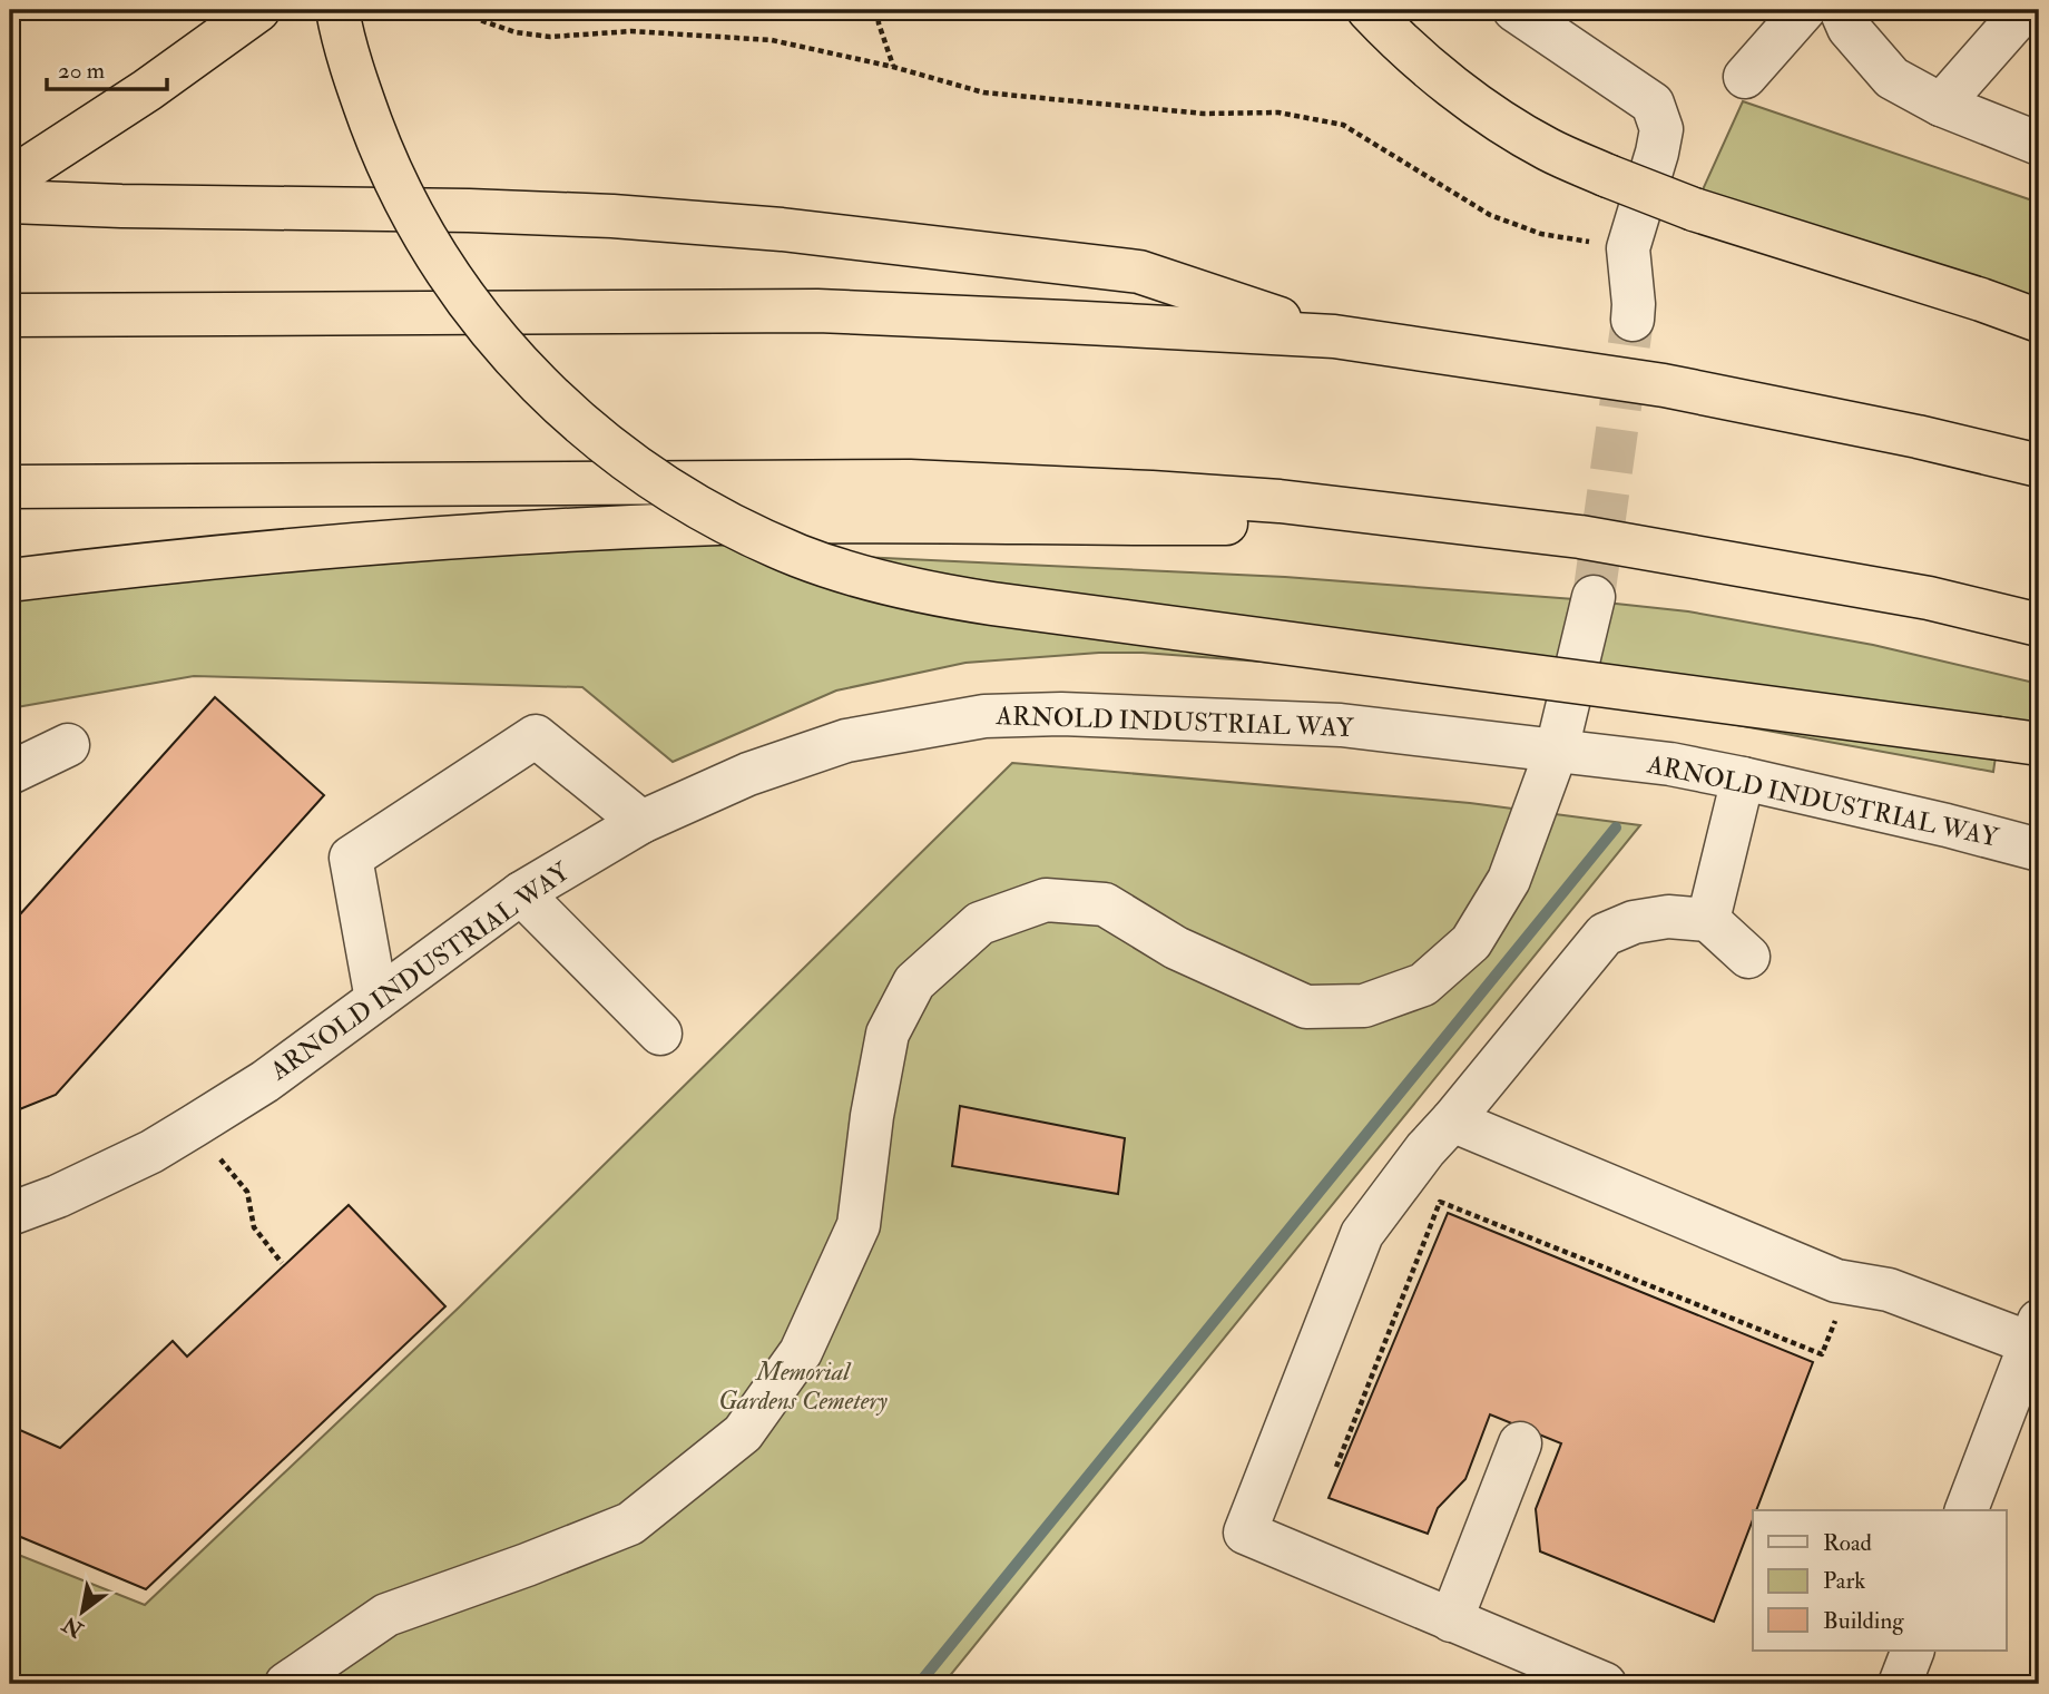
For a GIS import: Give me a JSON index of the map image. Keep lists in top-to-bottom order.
{
  "streets": {
    "street": ["ARNOLD INDUSTRIAL WAY"]
  },
  "parks": ["Memorial Gardens Cemetery"],
  "legend": ["Road", "Park", "Building"],
  "scale_bar": "20 m",
  "north": "bottom left"
}
